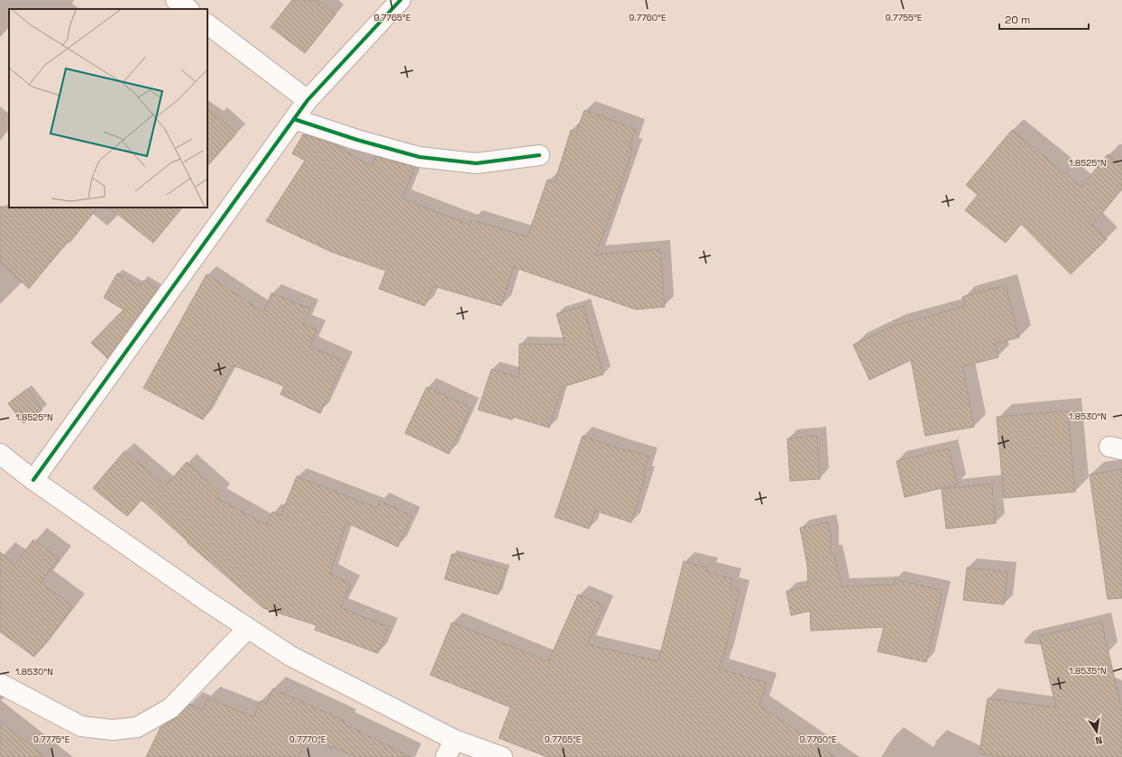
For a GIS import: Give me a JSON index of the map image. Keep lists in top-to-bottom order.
{
  "scale_bar": "20 m",
  "north": "bottom",
  "coordinates": [
    "9.7765°E",
    "9.7760°E",
    "9.7755°E",
    "1.8525°N",
    "1.8530°N",
    "1.8535°N",
    "9.7775°E",
    "9.7770°E"
  ]
}
